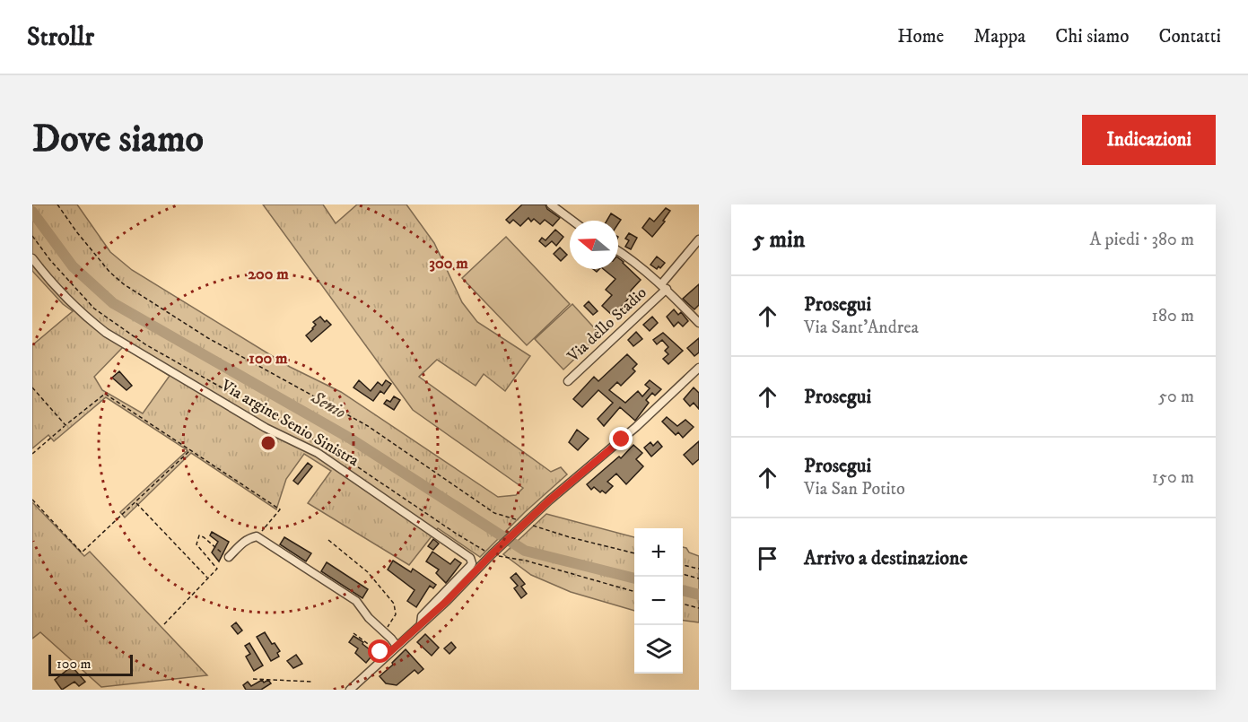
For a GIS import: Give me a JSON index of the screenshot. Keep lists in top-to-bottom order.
{
  "streets": {
    "street": ["Via dello Stadio", "Via argine Senio Sinistra"]
  },
  "water": ["Senio"],
  "scale_bar": "100 m",
  "north": "left",
  "page": {
    "header": "Strollr",
    "nav": [
      "Home",
      "Mappa",
      "Chi siamo",
      "Contatti"
    ],
    "buttons": "Indicazioni",
    "title": "Dove siamo",
    "heading": ["5 min", "A piedi · 380 m"],
    "list": [
      ["Prosegui", "Via Sant'Andrea", "180 m"],
      ["Prosegui", "50 m"],
      ["Prosegui", "Via San Potito", "150 m"],
      "Arrivo a destinazione"
    ],
    "map_buttons": ["+", "−"],
    "scale": "100 m"
  },
  "rings": ["300 m", "200 m", "100 m"]
}
